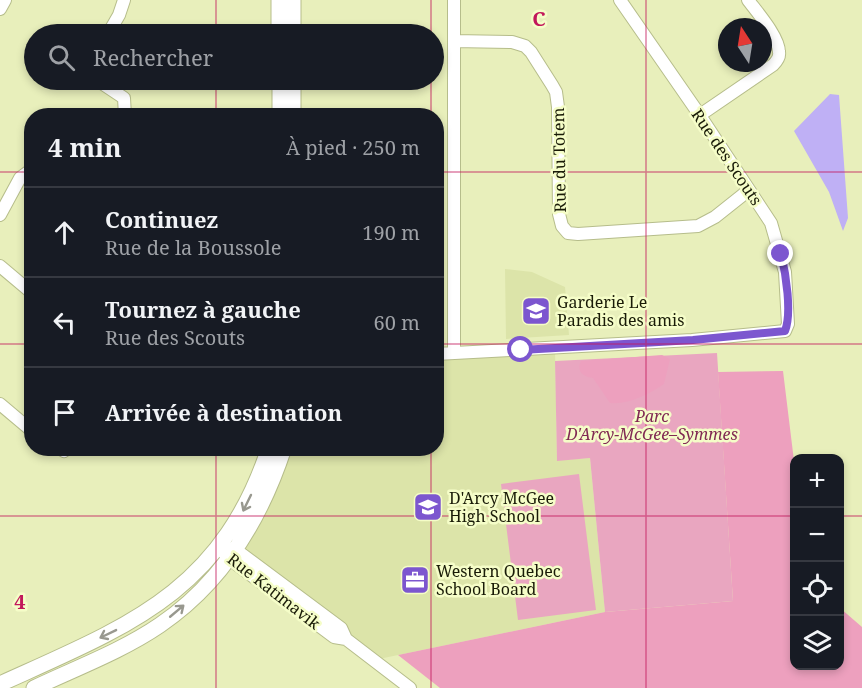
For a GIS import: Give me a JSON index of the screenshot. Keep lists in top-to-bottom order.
{
  "streets": {
    "street": ["Rue des Scouts", "Rue du Totem", "Rue Katimavik"]
  },
  "crossings": [
    ["Rue des Scouts", "Rue du Totem"]
  ],
  "parks": ["Parc D'Arcy-McGee–Symmes"],
  "places": {
    "school or university": ["Garderie Le Paradis des amis", "D'Arcy McGee High School"],
    "office": ["Western Quebec School Board"]
  },
  "north": "top",
  "page": {
    "search": "Rechercher",
    "heading": ["4 min", "À pied · 250 m"],
    "list": [
      ["Continuez", "Rue de la Boussole", "190 m"],
      ["Tournez à gauche", "Rue des Scouts", "60 m"],
      "Arrivée à destination"
    ],
    "map_buttons": ["+", "−"]
  },
  "grid": {
    "columns": ["C"],
    "rows": ["4"]
  }
}
